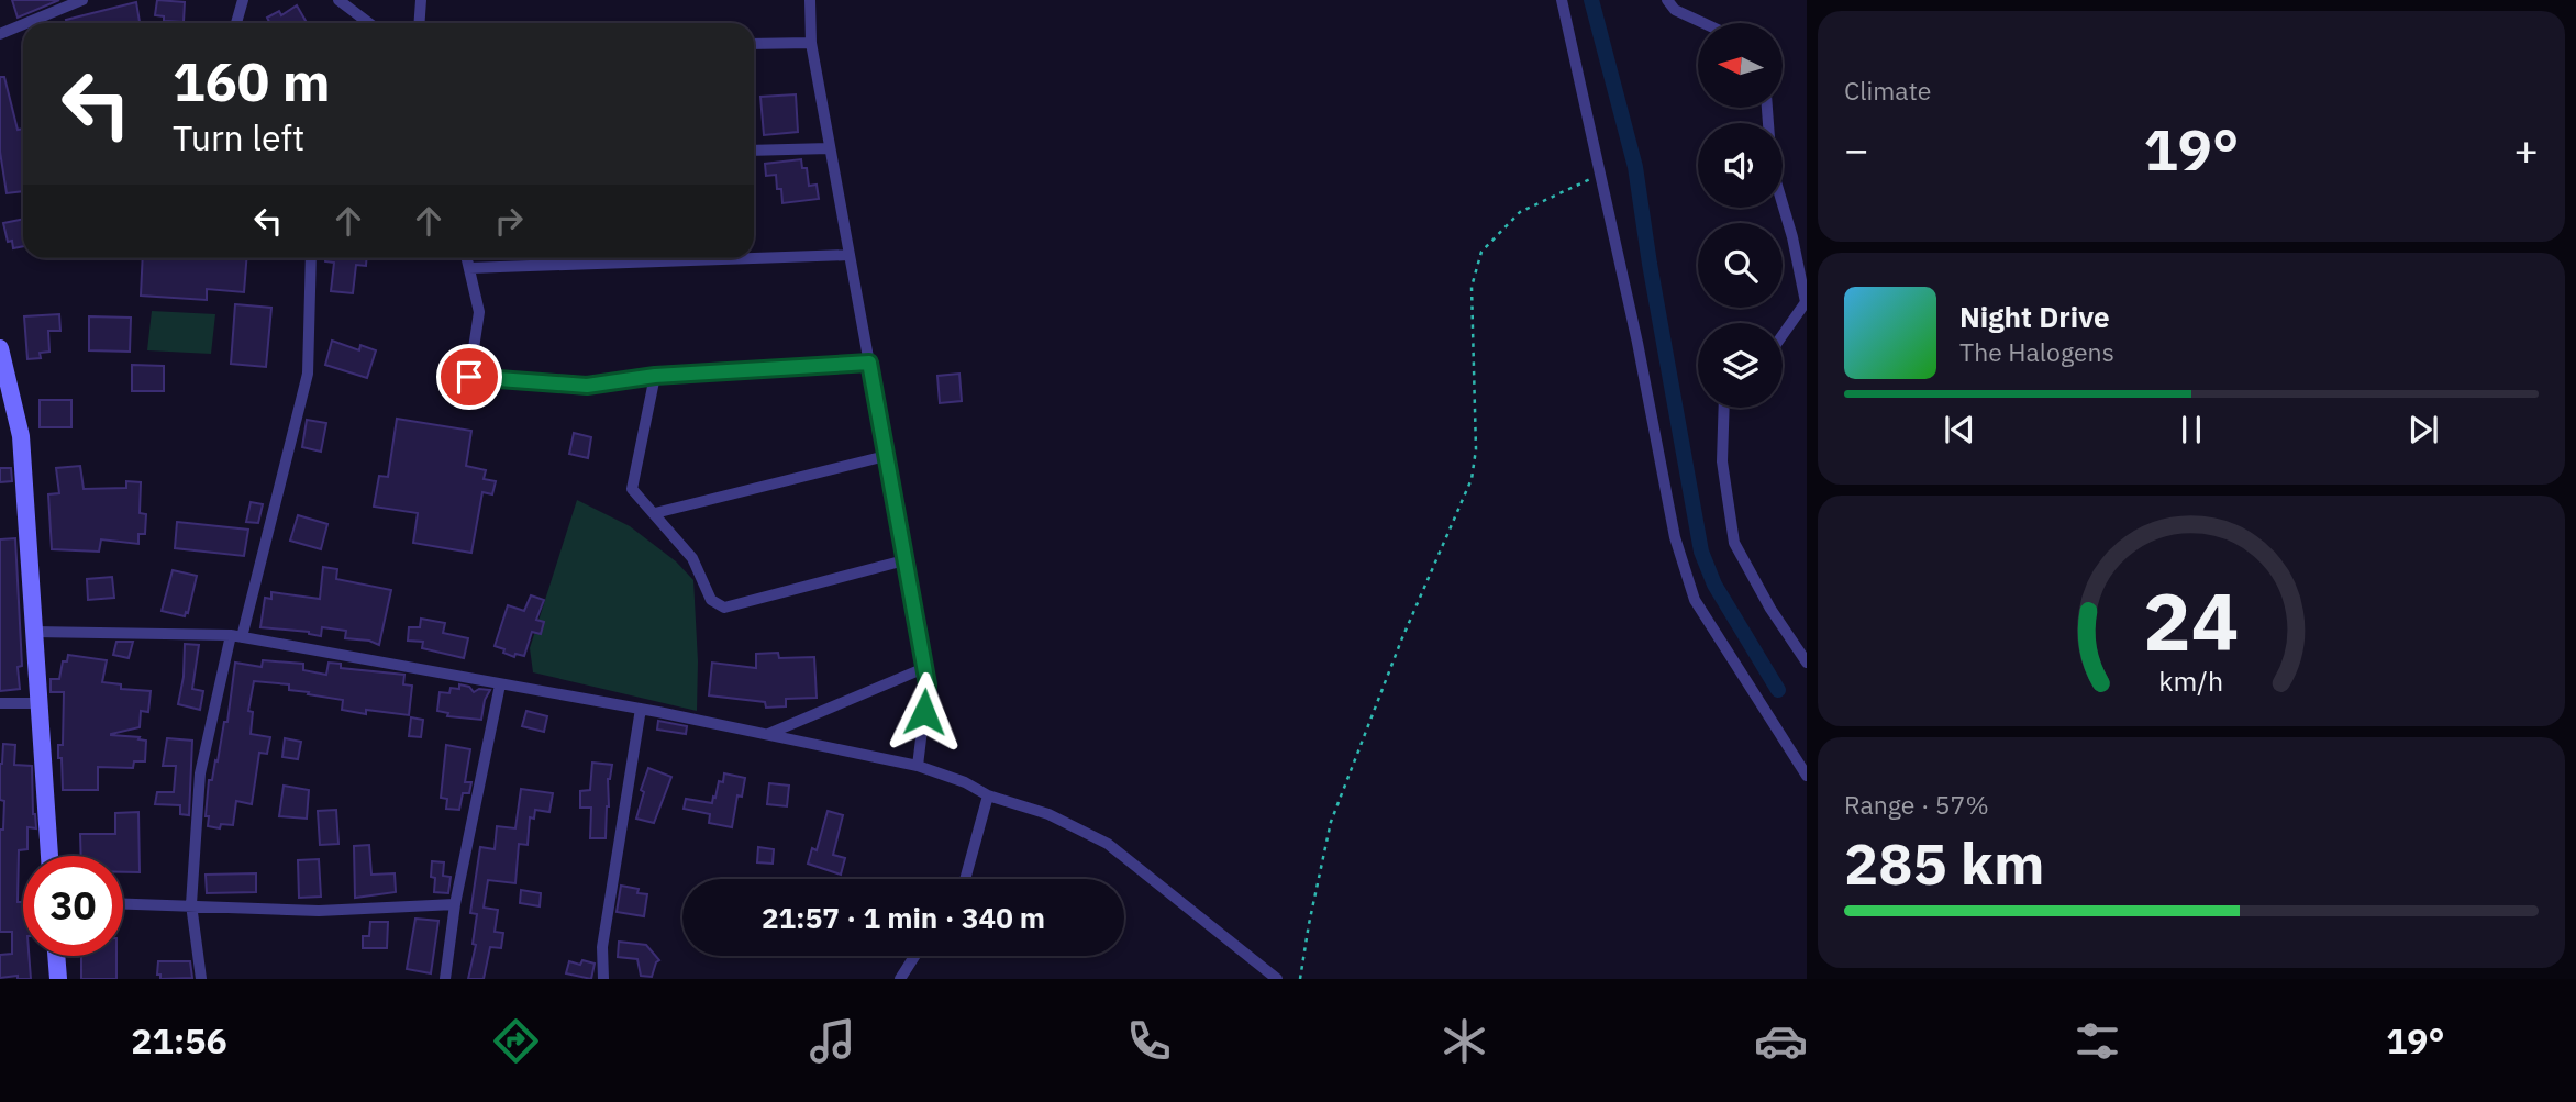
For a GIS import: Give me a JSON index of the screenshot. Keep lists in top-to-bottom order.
{
  "north": "left",
  "page": {
    "tile": [
      "Climate",
      ["Range · 57%", "285 km"]
    ],
    "turn": ["160 m", "Turn left"],
    "heat": ["−", "19°", "+"],
    "song": ["Night Drive", "The Halogens"],
    "limit": "30",
    "trip": "21:57 · 1 min · 340 m",
    "tabs": ["21:56", "19°"],
    "gauge": ["24", "km/h"]
  }
}
